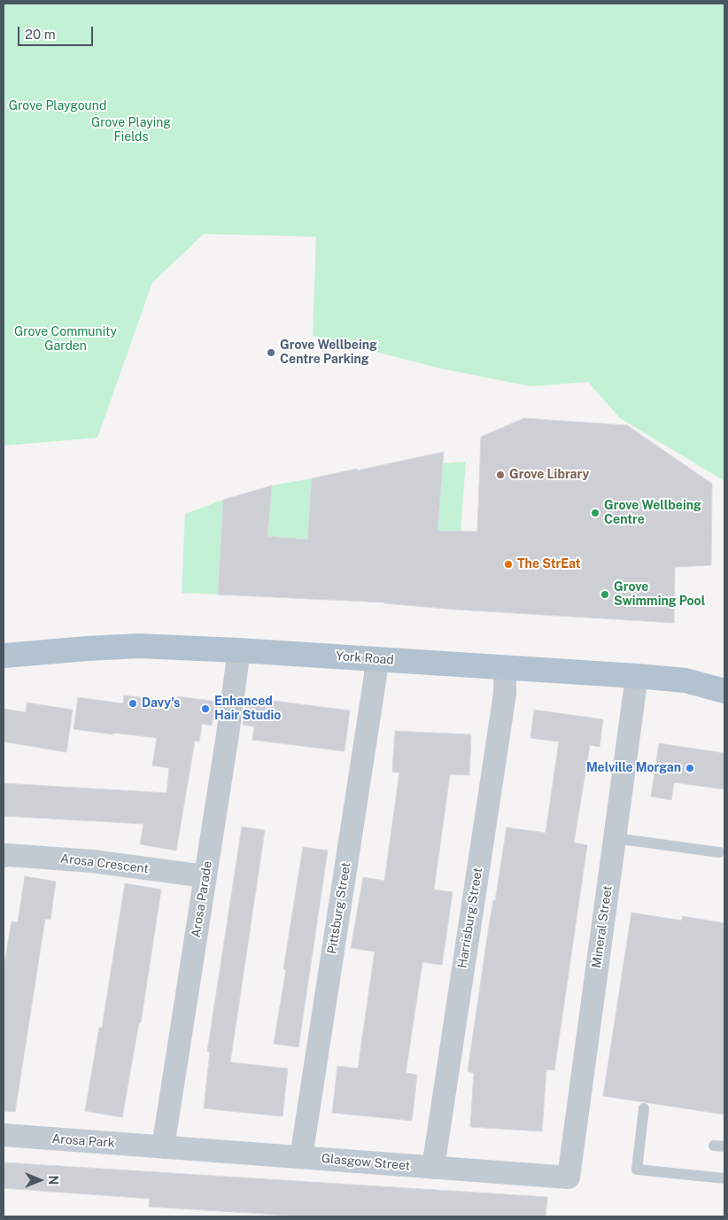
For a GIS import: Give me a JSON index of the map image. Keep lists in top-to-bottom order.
{
  "streets": {
    "main road": ["York Road"],
    "street": [
      "Arosa Crescent",
      "Arosa Parade",
      "Pittsburg Street",
      "Harrisburg Street",
      "Mineral Street",
      "Arosa Park",
      "Glasgow Street"
    ]
  },
  "crossings": [
    ["York Road", "Arosa Parade"],
    ["York Road", "Pittsburg Street"],
    ["York Road", "Harrisburg Street"],
    ["York Road", "Mineral Street"],
    ["Arosa Crescent", "Arosa Parade"],
    ["Arosa Parade", "Arosa Park"],
    ["Arosa Parade", "Glasgow Street"],
    ["Pittsburg Street", "Glasgow Street"],
    ["Harrisburg Street", "Glasgow Street"],
    ["Mineral Street", "Glasgow Street"],
    ["Arosa Park", "Glasgow Street"]
  ],
  "parks": ["Grove Playgound", "Grove Playing Fields", "Grove Community Garden"],
  "places": [
    "Grove Wellbeing Centre Parking",
    "Grove Library",
    "Grove Wellbeing Centre",
    "The StrEat",
    "Grove Swimming Pool",
    "Davy's",
    "Enhanced Hair Studio",
    "Melville Morgan"
  ],
  "scale_bar": "20 m",
  "north": "right"
}
